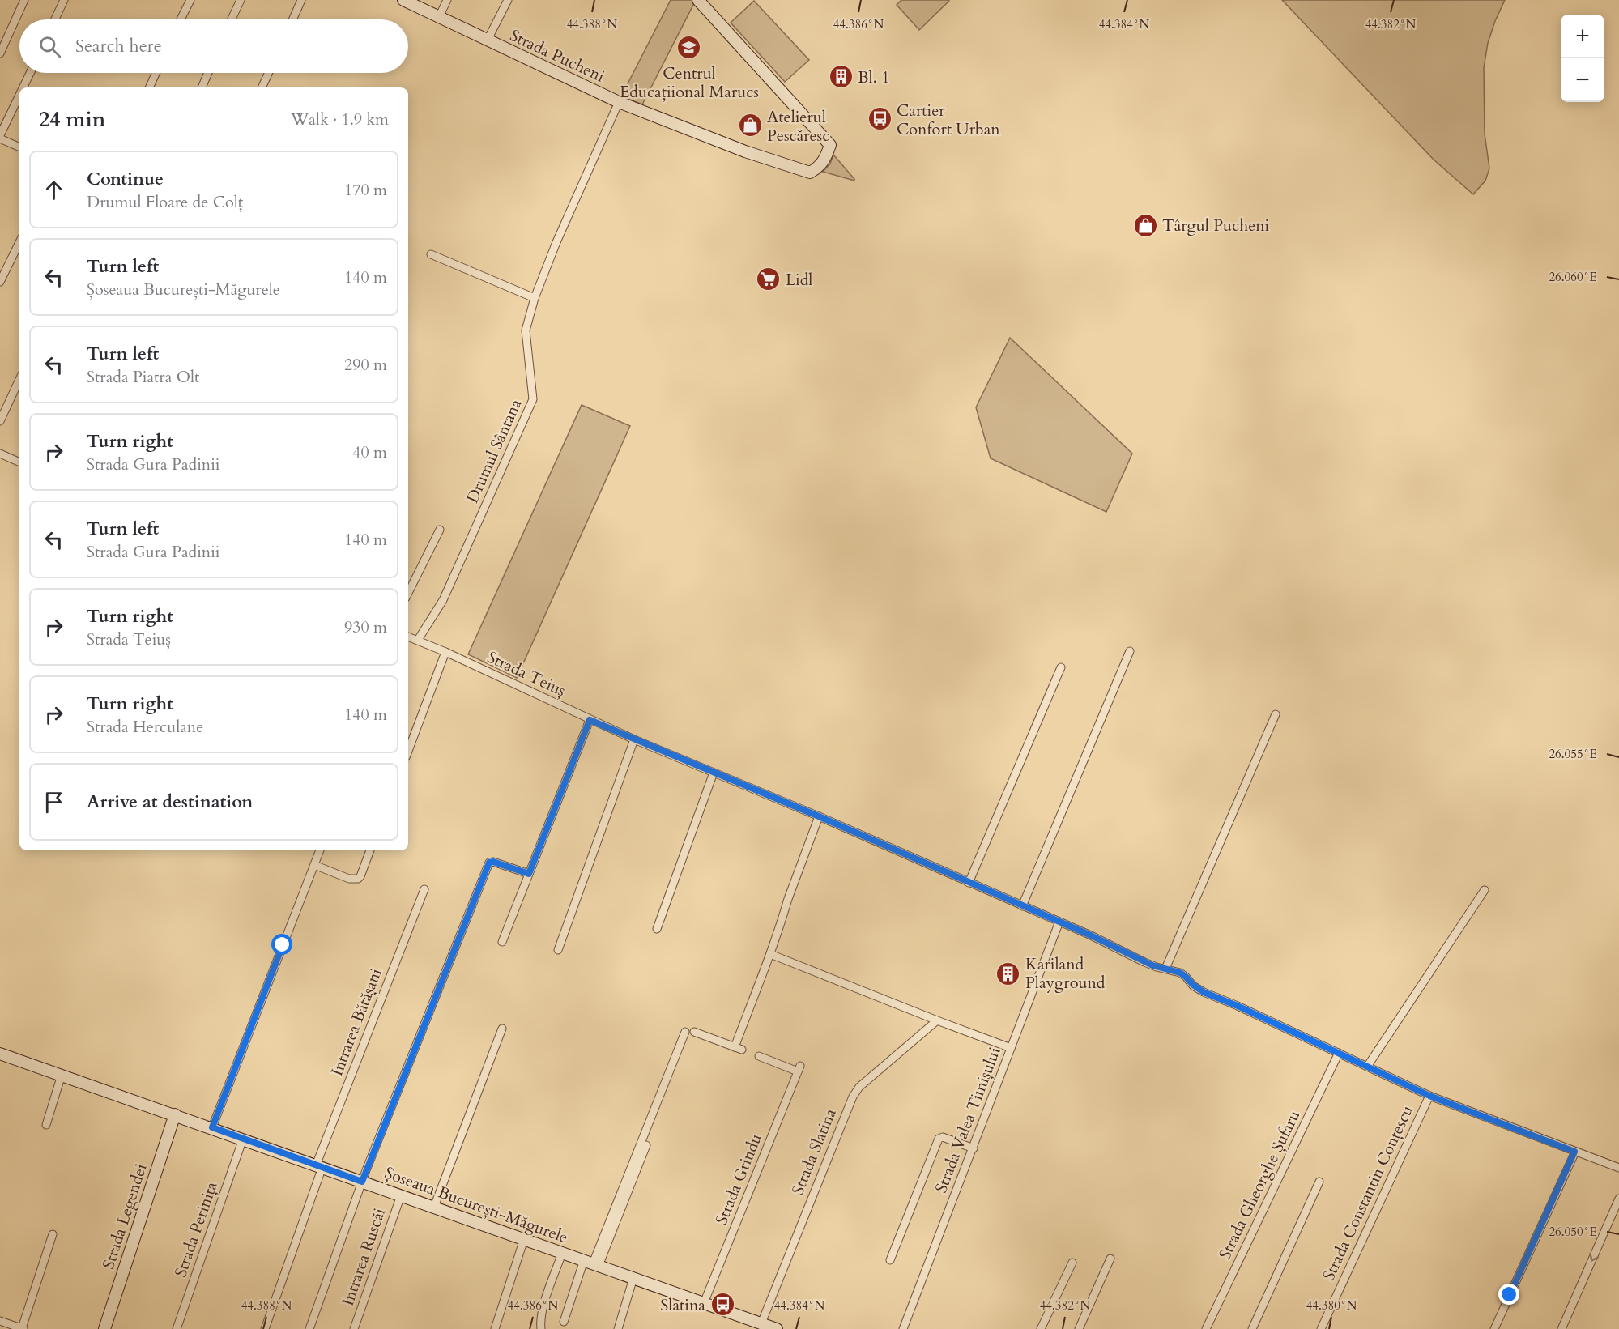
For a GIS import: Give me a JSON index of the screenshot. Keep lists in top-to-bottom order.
{
  "streets": {
    "street": [
      "Strada Pucheni",
      "Drumul Sântana",
      "Strada Teiuș",
      "Intrarea Bătășani",
      "Strada Valea Timișului",
      "Strada Slatina",
      "Strada Grindu",
      "Strada Gheorghe Șufaru",
      "Strada Constantin Conțescu",
      "Șoseaua București-Măgurele",
      "Strada Legendei",
      "Strada Perinița",
      "Intrarea Ruscăi"
    ]
  },
  "crossings": [
    ["Strada Pucheni", "Drumul Sântana"],
    ["Drumul Sântana", "Strada Teiuș"],
    ["Strada Teiuș", "Strada Valea Timișului"],
    ["Strada Teiuș", "Strada Gheorghe Șufaru"],
    ["Strada Teiuș", "Strada Constantin Conțescu"],
    ["Intrarea Bătășani", "Șoseaua București-Măgurele"],
    ["Strada Slatina", "Șoseaua București-Măgurele"],
    ["Strada Grindu", "Șoseaua București-Măgurele"],
    ["Șoseaua București-Măgurele", "Strada Legendei"],
    ["Șoseaua București-Măgurele", "Strada Perinița"],
    ["Șoseaua București-Măgurele", "Intrarea Ruscăi"]
  ],
  "places": {
    "school or university": ["Centrul Educațiional Marucs"],
    "building": ["Bl. 1", "Kariland Playground"],
    "bus stop": ["Cartier Confort Urban", "Slatina"],
    "shop": ["Atelierul Pescăresc", "Târgul Pucheni"],
    "supermarket": ["Lidl"]
  },
  "page": {
    "map_buttons": ["+", "−"],
    "search": "Search here",
    "heading": ["24 min", "Walk · 1.9 km"],
    "list": [
      ["Continue", "Drumul Floare de Colț", "170 m"],
      ["Turn left", "Șoseaua București-Măgurele", "140 m"],
      ["Turn left", "Strada Piatra Olt", "290 m"],
      ["Turn right", "Strada Gura Padinii", "40 m"],
      ["Turn left", "Strada Gura Padinii", "140 m"],
      ["Turn right", "Strada Teiuș", "930 m"],
      ["Turn right", "Strada Herculane", "140 m"],
      "Arrive at destination"
    ]
  },
  "coordinates": [
    "44.388°N",
    "44.386°N",
    "44.384°N",
    "44.382°N",
    "26.060°E",
    "26.055°E",
    "26.050°E",
    "44.380°N"
  ]
}
